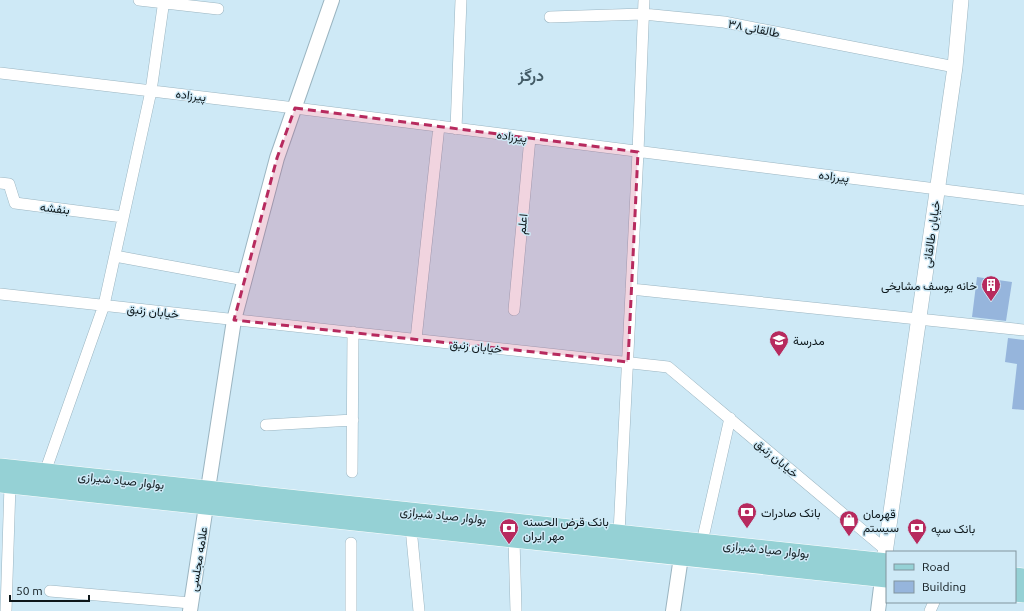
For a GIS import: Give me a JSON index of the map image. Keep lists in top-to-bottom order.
{
  "streets": {
    "main road": ["خیابان طالقانی", "بولوار صیاد شیرازی"],
    "street": [
      "طالقانی ۳۸",
      "پیرزاده",
      "بنفشه",
      "اعلم",
      "خیابان زنبق",
      "علامه مجلسی"
    ]
  },
  "crossings": [
    ["طالقانی ۳۸", "خیابان طالقانی"],
    ["پیرزاده", "اعلم"],
    ["پیرزاده", "خیابان طالقانی"],
    ["خیابان طالقانی", "خیابان زنبق"],
    ["خیابان طالقانی", "بولوار صیاد شیرازی"],
    ["خیابان زنبق", "بولوار صیاد شیرازی"],
    ["بولوار صیاد شیرازی", "علامه مجلسی"]
  ],
  "districts": ["درگز"],
  "places": {
    "building": ["خانه یوسف مشایخی"],
    "school or university": ["مدرسة"],
    "bank": ["بانک صادرات", "بانک قرض الحسنه مهر ایران", "بانک سپه"],
    "shop": ["قهرمان سیستم"]
  },
  "legend": ["Road", "Building"],
  "scale_bar": "50 m"
}
